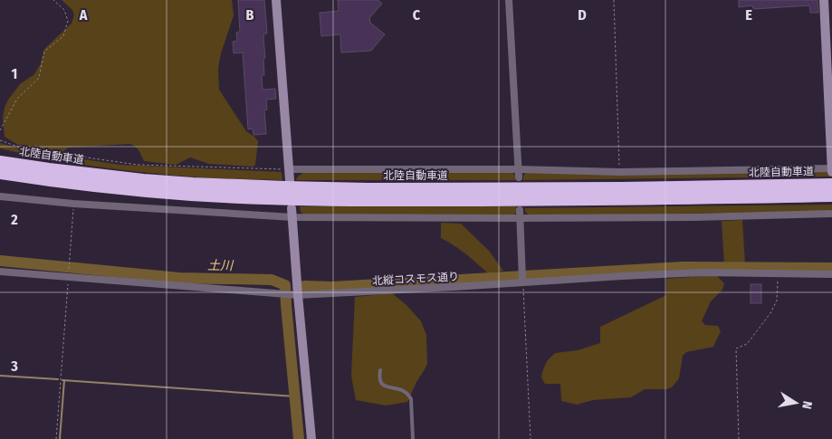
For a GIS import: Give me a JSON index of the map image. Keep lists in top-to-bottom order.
{
  "streets": {
    "highway": ["北陸自動車道"],
    "street": ["北縦コスモス通り"]
  },
  "water": ["土川"],
  "north": "right",
  "grid": {
    "columns": [
      "A",
      "B",
      "C",
      "D",
      "E"
    ],
    "rows": ["1", "2", "3"]
  }
}
